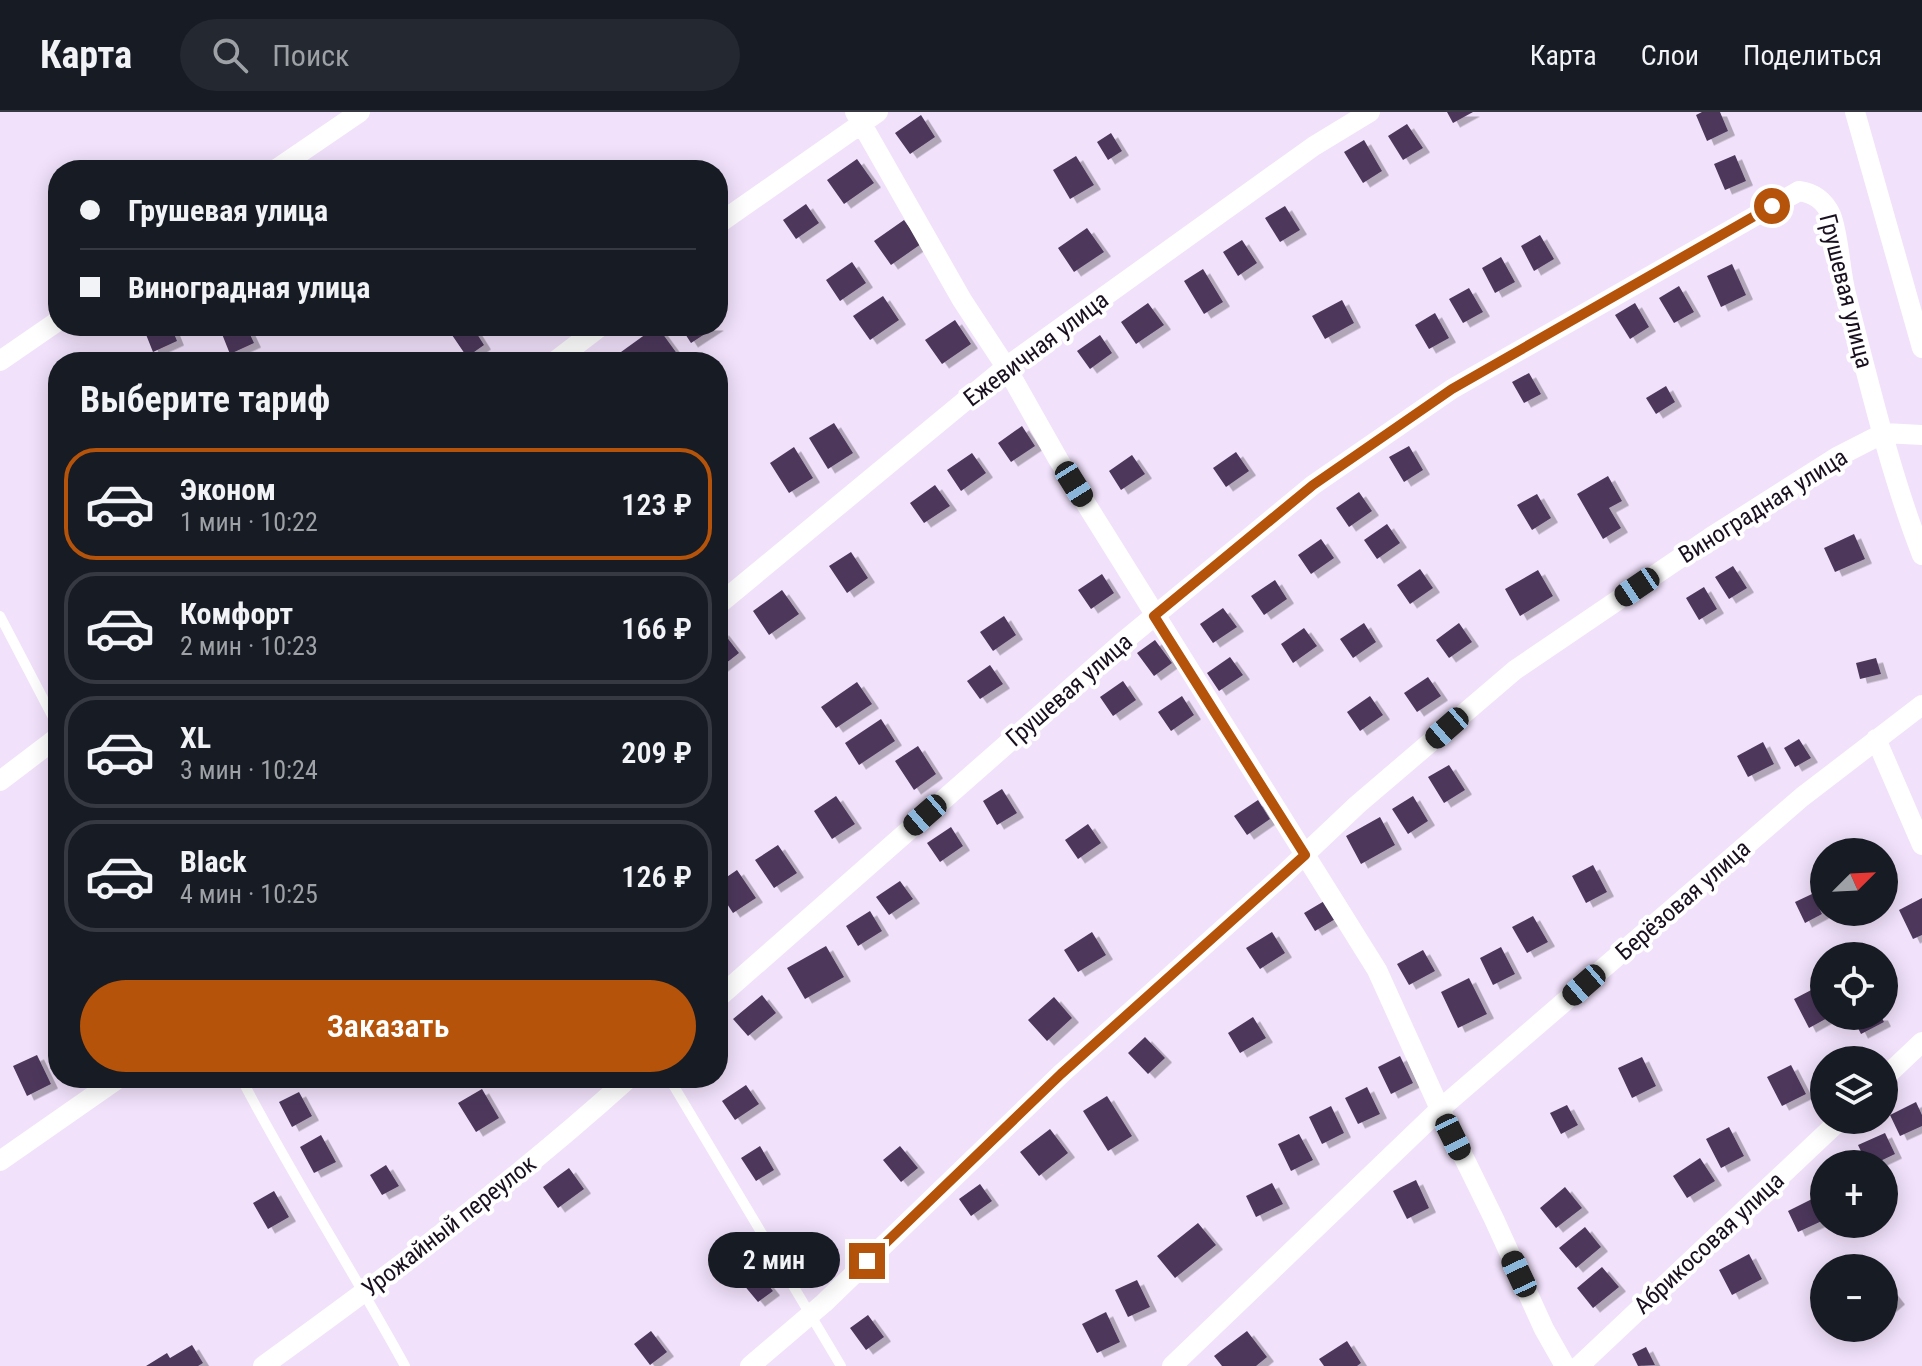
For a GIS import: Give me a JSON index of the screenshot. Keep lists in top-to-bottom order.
{
  "streets": {
    "street": [
      "Грушевая улица",
      "Ежевичная улица",
      "Виноградная улица",
      "Берёзовая улица",
      "Урожайный переулок",
      "Абрикосовая улица"
    ]
  },
  "crossings": [
    ["Грушевая улица", "Виноградная улица"]
  ],
  "north": "top right",
  "page": {
    "header": "Карта",
    "search": "Поиск",
    "nav": ["Карта", "Слои", "Поделиться"],
    "banner": ["Грушевая улица", "Виноградная улица"],
    "heading": "Выберите тариф",
    "list": [
      {
        "name": "Эконом",
        "note": "1 мин · 10:22",
        "value": "123 ₽"
      },
      {
        "name": "Комфорт",
        "note": "2 мин · 10:23",
        "value": "166 ₽"
      },
      {
        "name": "XL",
        "note": "3 мин · 10:24",
        "value": "209 ₽"
      },
      {
        "name": "Black",
        "note": "4 мин · 10:25",
        "value": "126 ₽"
      }
    ],
    "map_buttons": ["+", "−"],
    "buttons": "Заказать",
    "bubble": "2 мин"
  }
}
